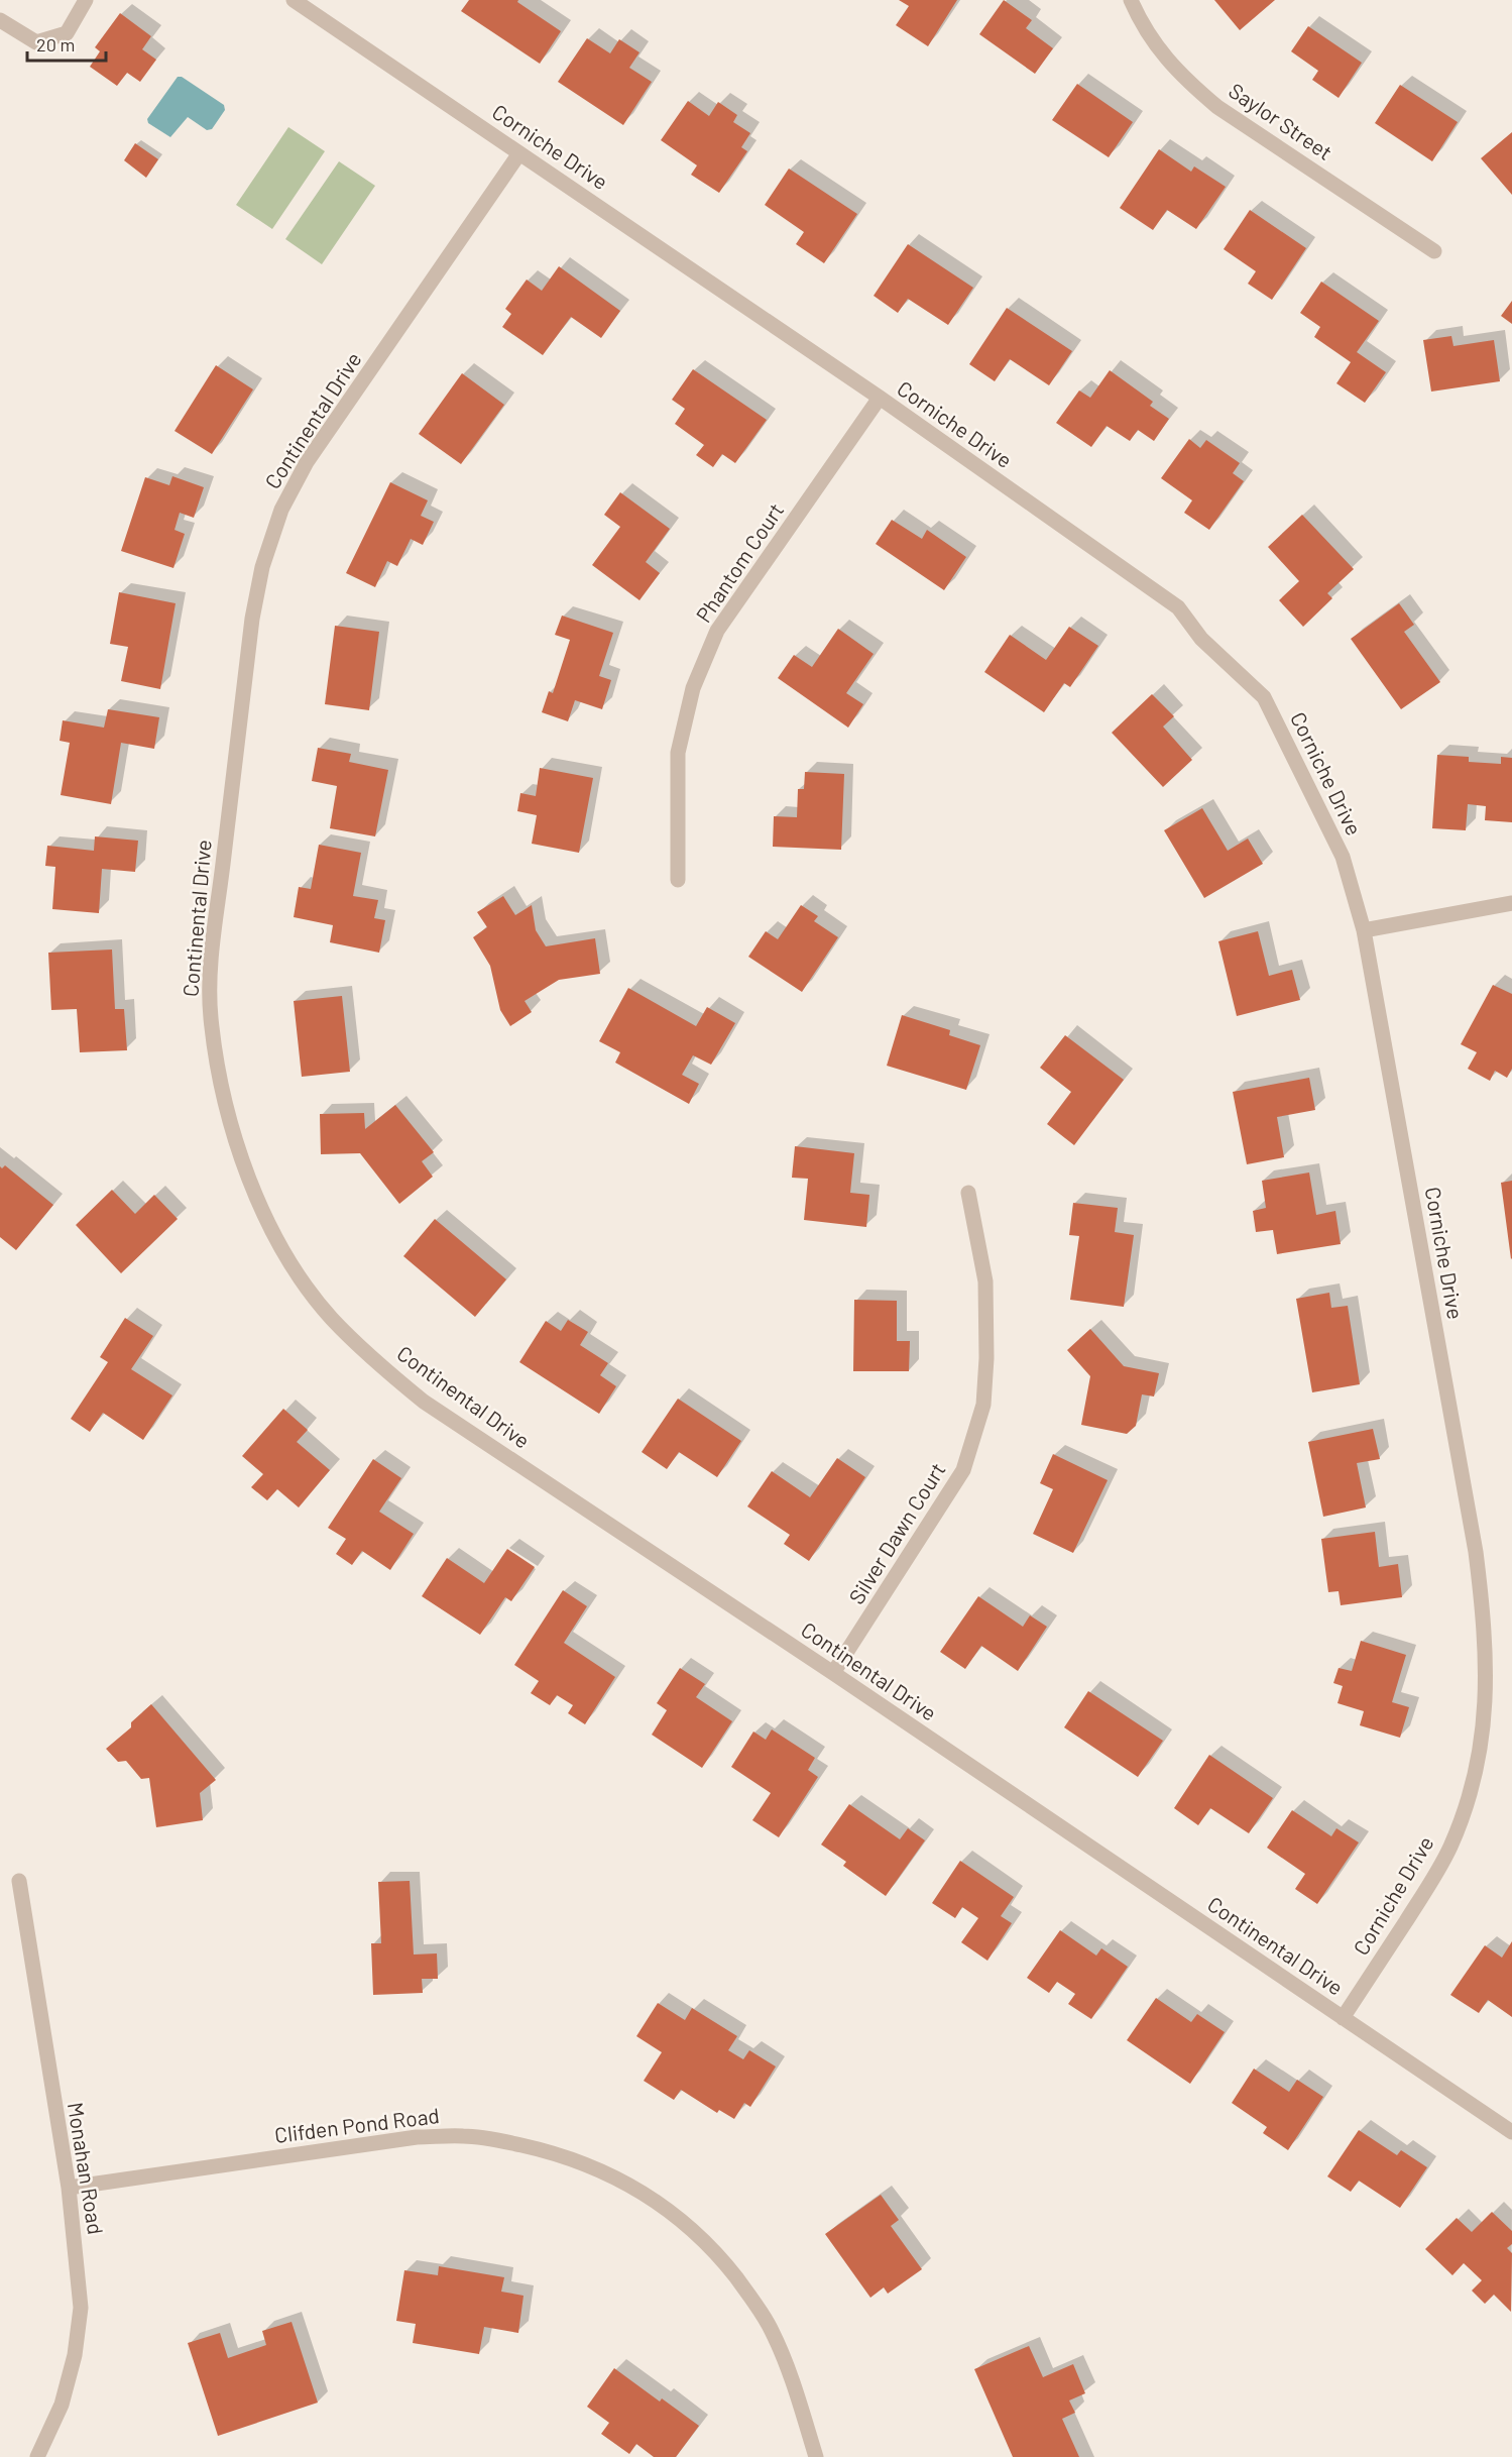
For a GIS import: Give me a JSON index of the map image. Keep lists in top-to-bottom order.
{
  "streets": {
    "street": [
      "Saylor Street",
      "Corniche Drive",
      "Continental Drive",
      "Phantom Court",
      "Silver Dawn Court",
      "Clifden Pond Road",
      "Monahan Road"
    ]
  },
  "crossings": [
    ["Corniche Drive", "Continental Drive"],
    ["Corniche Drive", "Phantom Court"],
    ["Continental Drive", "Silver Dawn Court"],
    ["Clifden Pond Road", "Monahan Road"]
  ],
  "scale_bar": "20 m"
}
